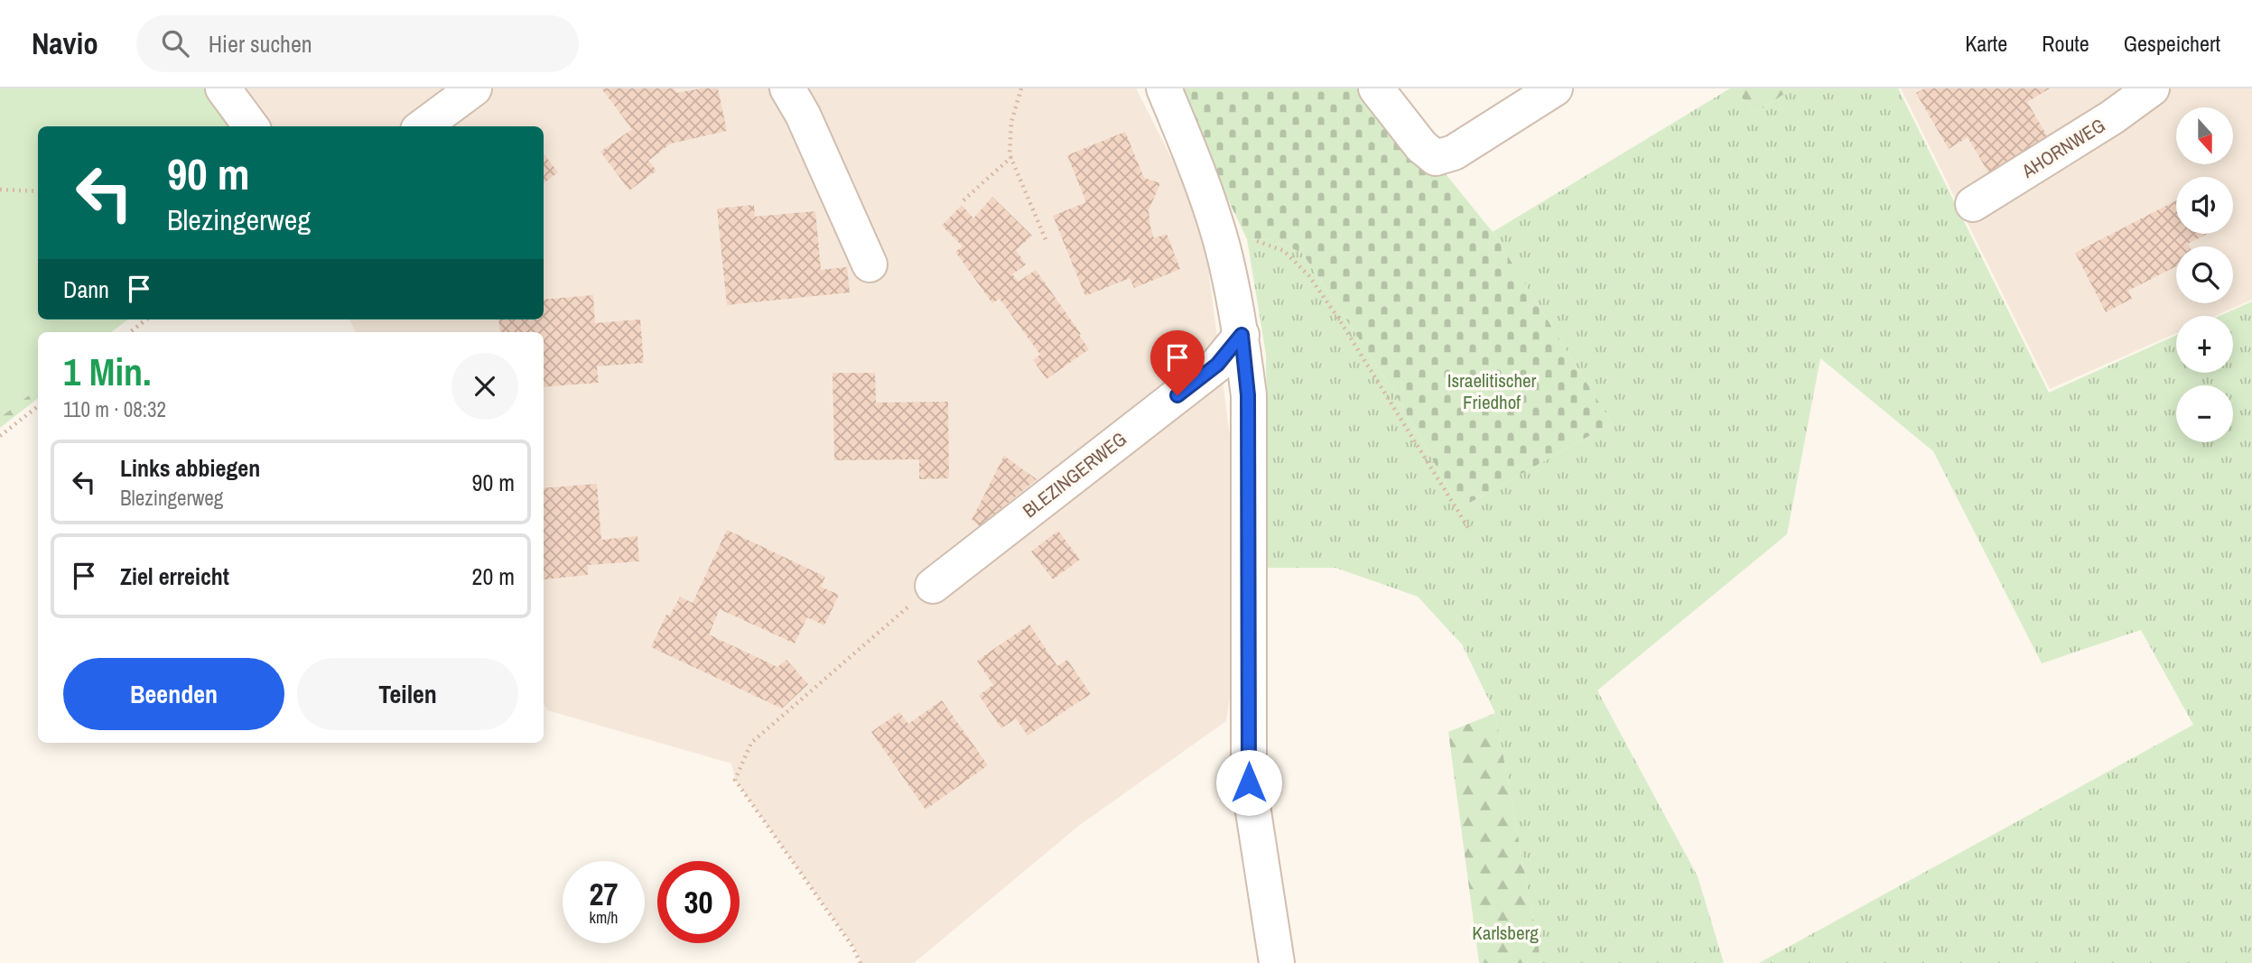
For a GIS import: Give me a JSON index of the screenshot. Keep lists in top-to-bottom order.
{
  "streets": {
    "street": ["AHORNWEG", "BLEZINGERWEG"]
  },
  "parks": ["Israelitischer Friedhof", "Karlsberg"],
  "north": "bottom",
  "page": {
    "header": "Navio",
    "search": "Hier suchen",
    "nav": ["Karte", "Route", "Gespeichert"],
    "map_buttons": ["+", "−"],
    "turn": ["90 m", "Blezingerweg"],
    "then": "Dann",
    "heading": ["1 Min.", "110 m · 08:32"],
    "list": [
      {
        "name": "Links abbiegen",
        "note": "Blezingerweg",
        "value": "90 m"
      },
      {
        "name": "Ziel erreicht",
        "value": "20 m"
      }
    ],
    "buttons": ["Beenden", "Teilen"],
    "speed": "27 km/h",
    "limit": "30"
  }
}
